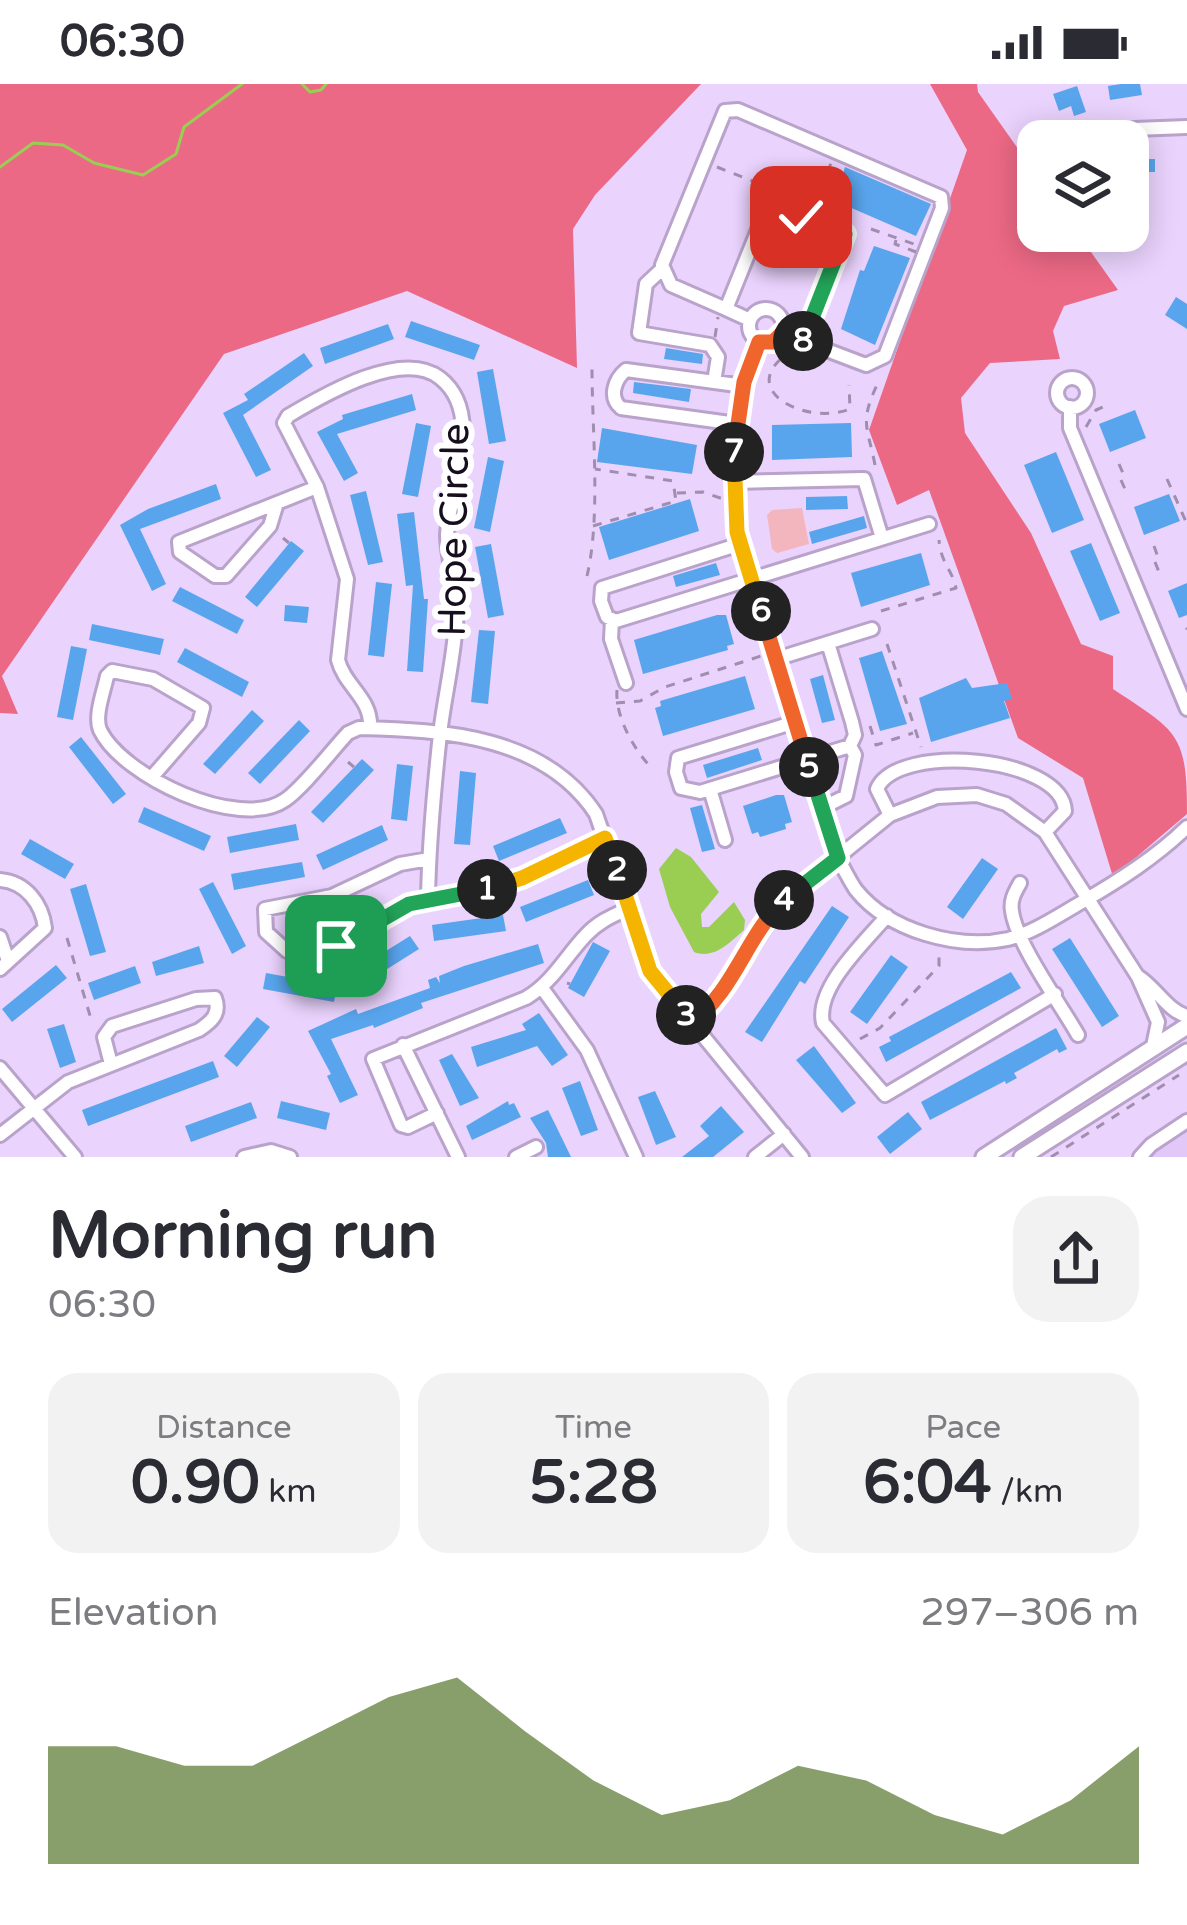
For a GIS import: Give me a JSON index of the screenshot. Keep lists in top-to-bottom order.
{
  "streets": {
    "street": ["Hope Circle"]
  },
  "page": {
    "status": "06:30",
    "pins": [
      "8",
      "7",
      "6",
      "5",
      "2",
      "1",
      "4",
      "3"
    ],
    "heading": ["Morning run", "06:30"],
    "stats": [
      ["Distance", "0.90 km"],
      ["Time", "5:28"],
      ["Pace", "6:04 /km"]
    ],
    "chart": ["Elevation", "297–306 m"]
  }
}
